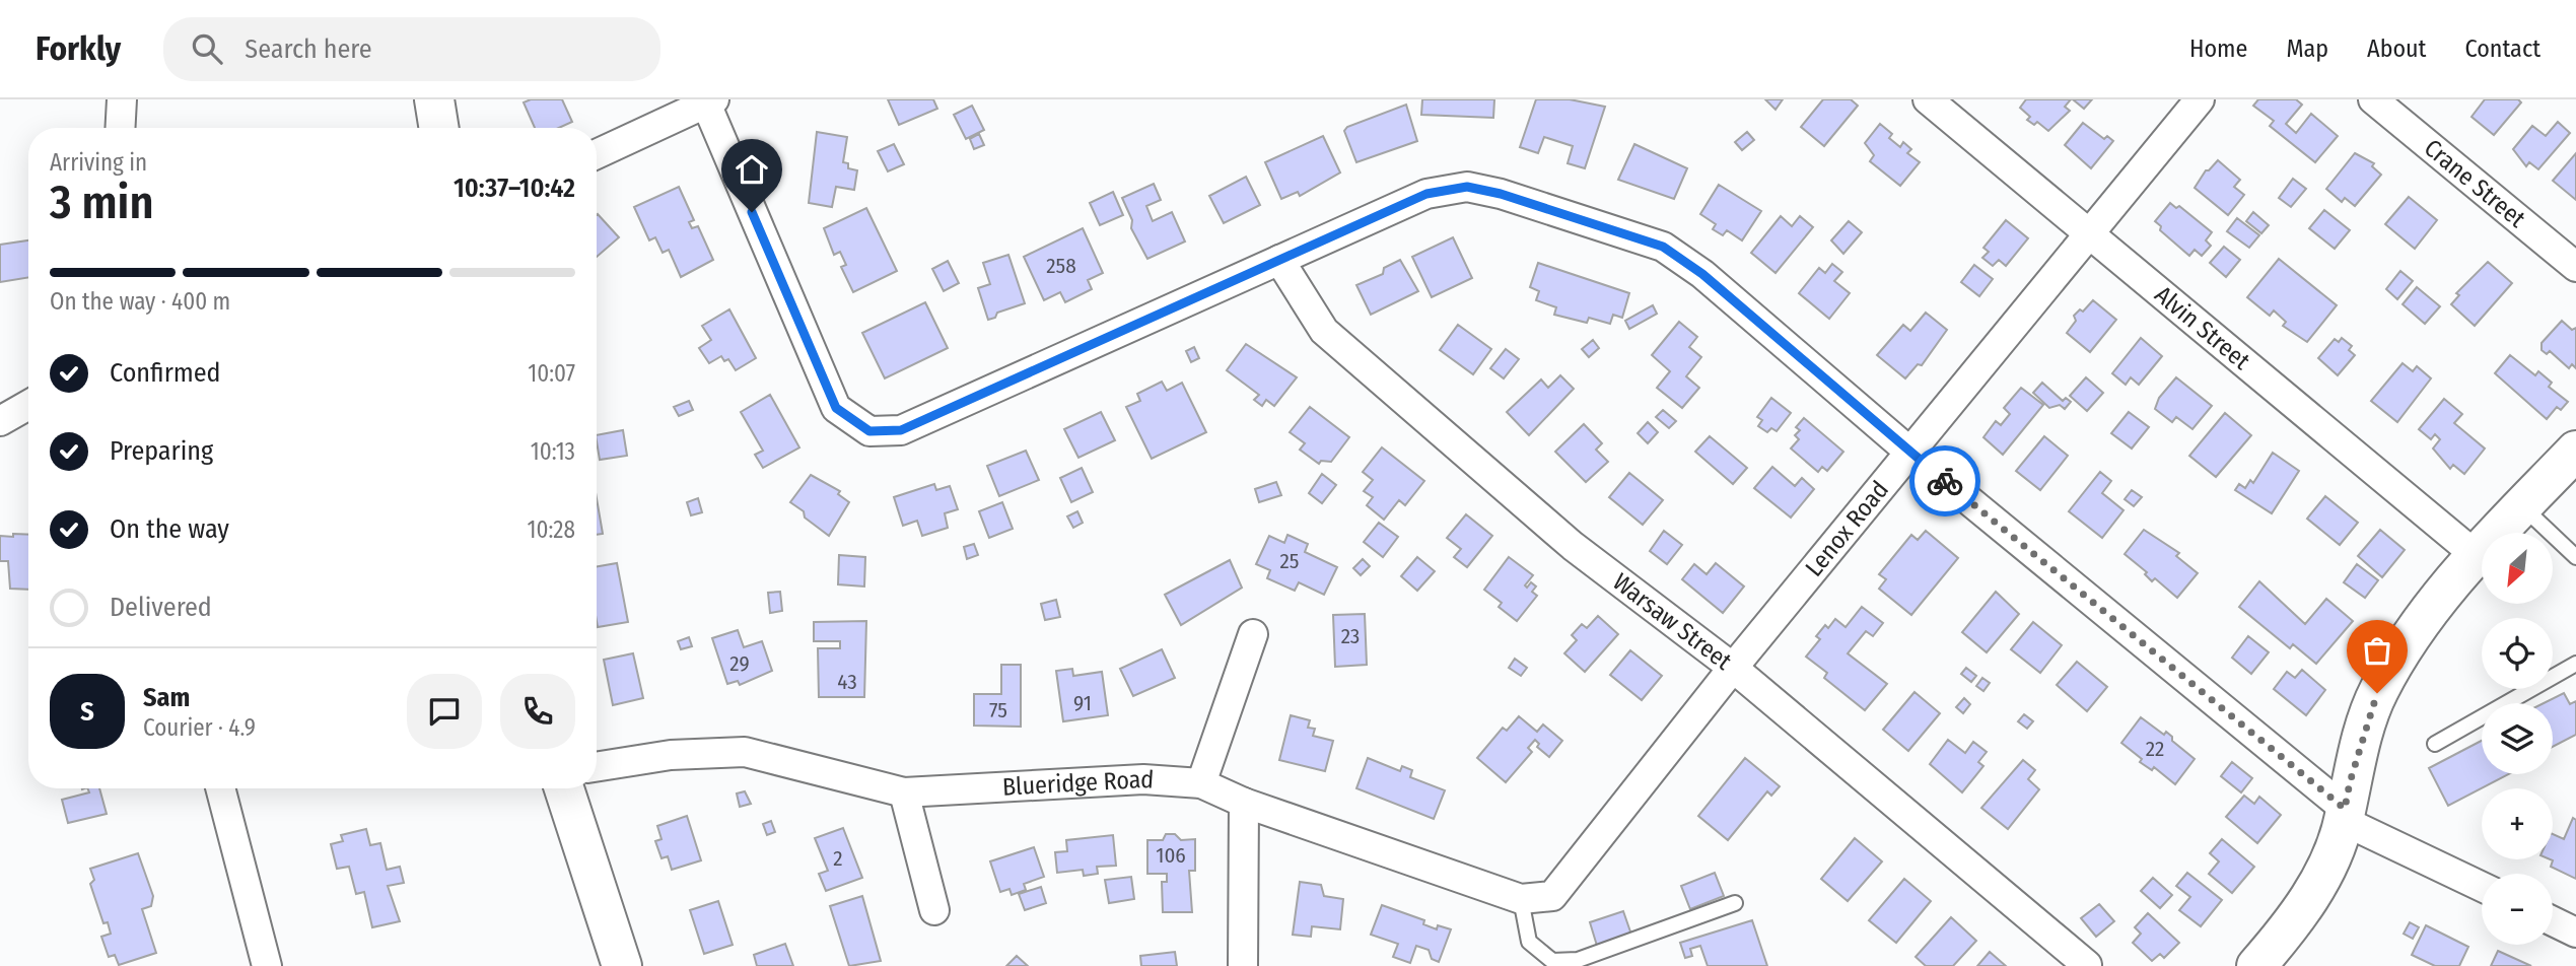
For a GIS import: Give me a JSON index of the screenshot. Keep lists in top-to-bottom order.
{
  "streets": {
    "street": [
      "Crane Street",
      "Alvin Street",
      "Lenox Road",
      "Warsaw Street",
      "Blueridge Road"
    ]
  },
  "crossings": [
    ["Alvin Street", "Lenox Road"],
    ["Lenox Road", "Warsaw Street"],
    ["Lenox Road", "Blueridge Road"]
  ],
  "house_numbers": [
    "258",
    "25",
    "23",
    "29",
    "43",
    "91",
    "75",
    "22",
    "106",
    "2"
  ],
  "north": "bottom left",
  "page": {
    "header": "Forkly",
    "search": "Search here",
    "nav": [
      "Home",
      "Map",
      "About",
      "Contact"
    ],
    "heading": ["3 min", "Arriving in", "10:37–10:42"],
    "panel": ["Sam", "Courier · 4.9"],
    "bar": "On the way · 400 m",
    "list": [
      ["Confirmed", "10:07"],
      ["Preparing", "10:13"],
      ["On the way", "10:28"],
      "Delivered"
    ],
    "map_buttons": ["+", "−"],
    "round": "S"
  }
}
